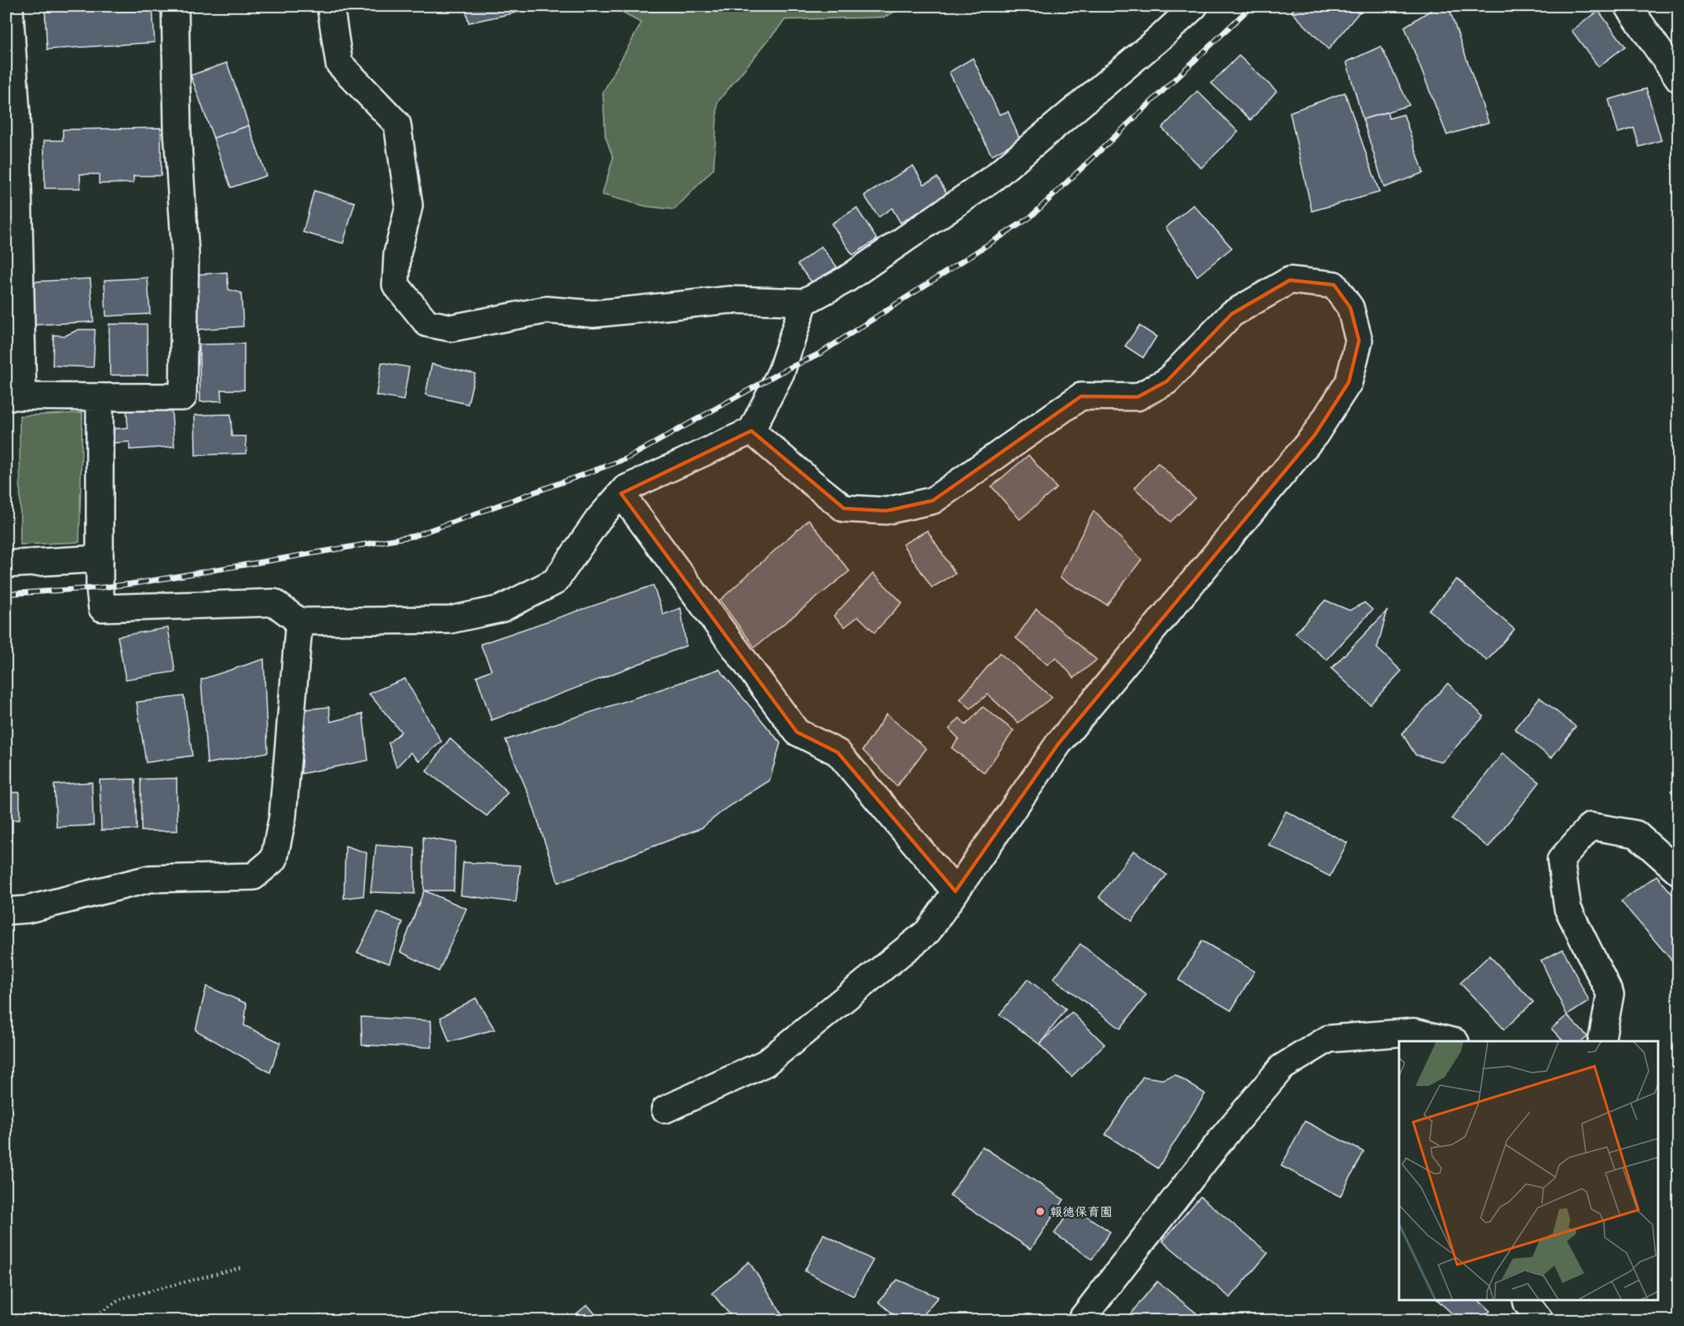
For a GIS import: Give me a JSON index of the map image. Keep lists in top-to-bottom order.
{
  "places": ["報徳保育園"]
}
